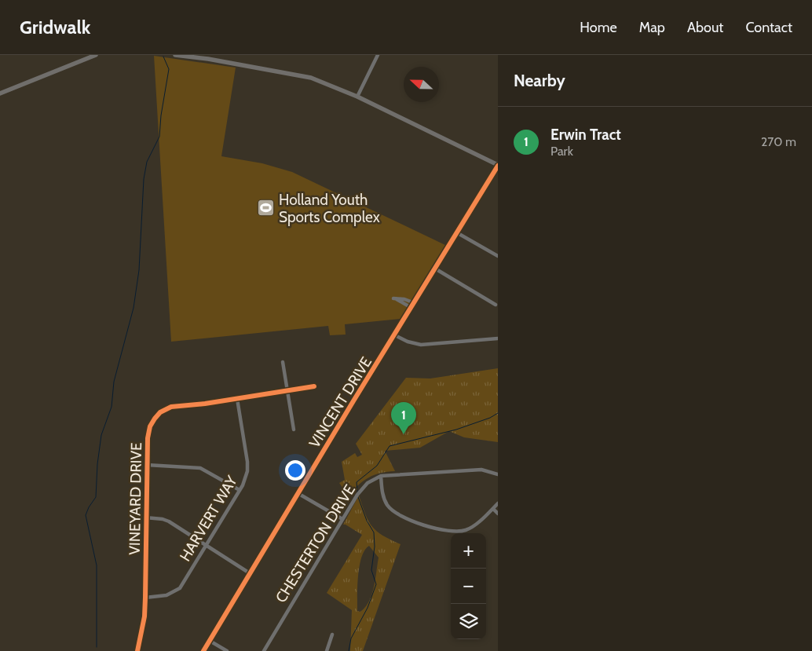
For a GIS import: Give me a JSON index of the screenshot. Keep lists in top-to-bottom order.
{
  "streets": {
    "street": [
      "VINCENT DRIVE",
      "VINEYARD DRIVE",
      "HARVERT WAY",
      "CHESTERTON DRIVE"
    ]
  },
  "crossings": [
    ["VINEYARD DRIVE", "HARVERT WAY"]
  ],
  "places": {
    "sports": ["Holland Youth Sports Complex"]
  },
  "north": "left",
  "page": {
    "header": "Gridwalk",
    "nav": [
      "Home",
      "Map",
      "About",
      "Contact"
    ],
    "heading": "Nearby",
    "list": [
      {
        "mark": "1",
        "name": "Erwin Tract",
        "note": "Park",
        "value": "270 m"
      }
    ],
    "pins": "1",
    "map_buttons": ["+", "−"]
  }
}
